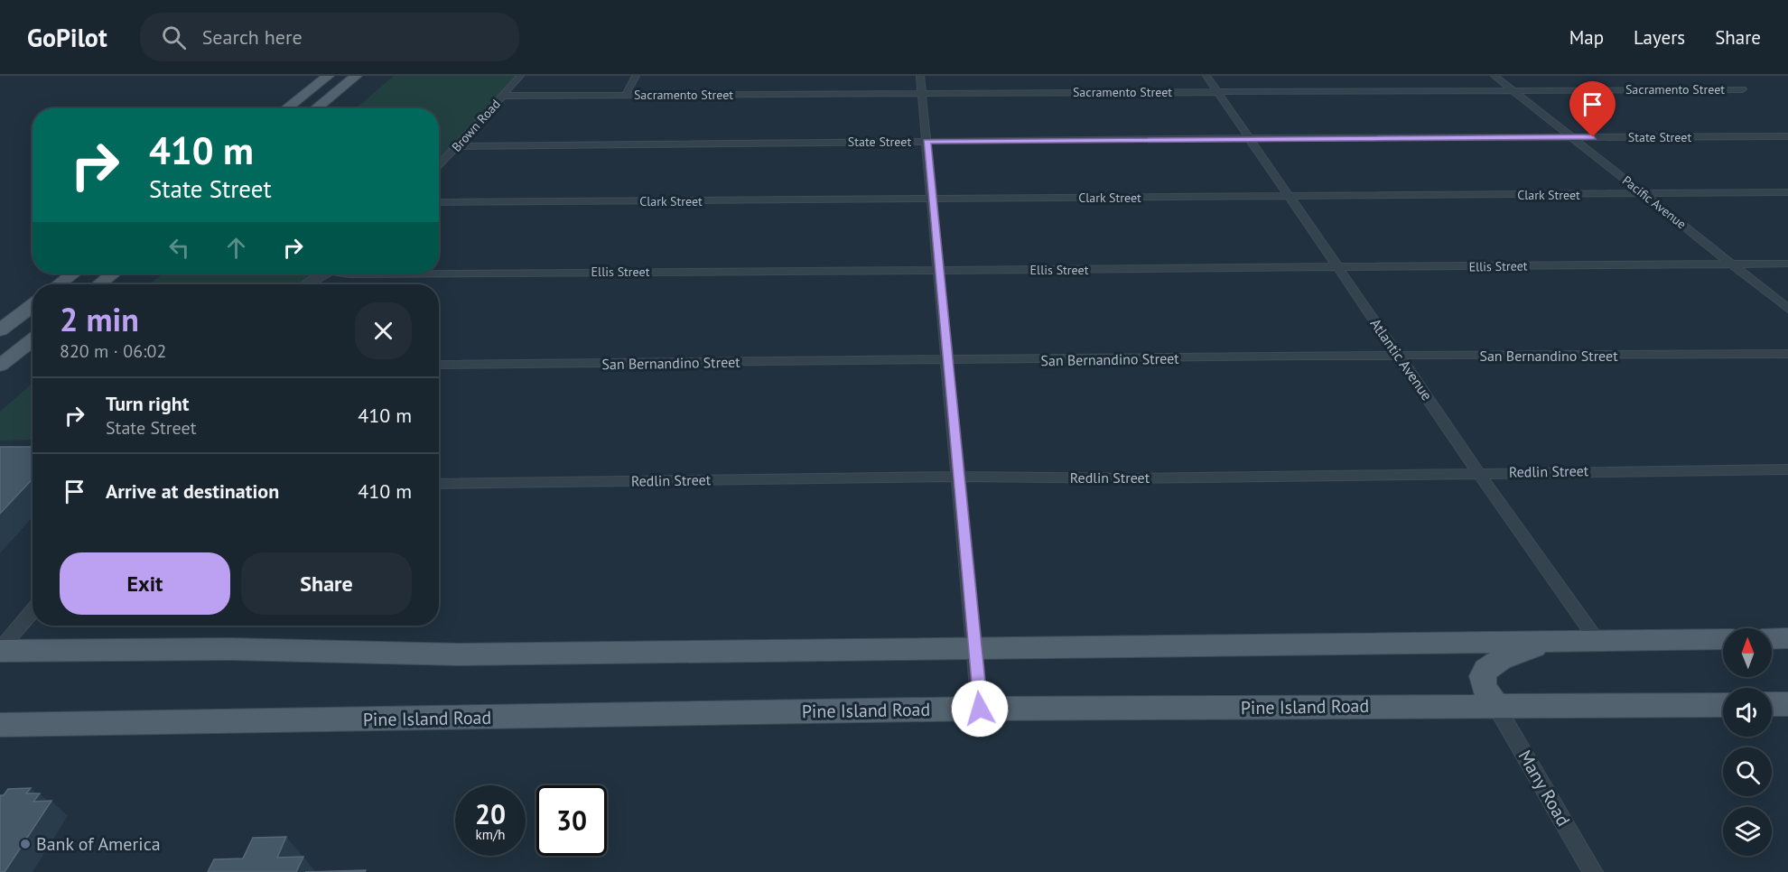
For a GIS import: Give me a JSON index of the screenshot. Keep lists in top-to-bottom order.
{
  "streets": {
    "main road": ["Pine Island Road"],
    "street": [
      "Sacramento Street",
      "Brown Road",
      "State Street",
      "Clark Street",
      "Pacific Avenue",
      "Ellis Street",
      "San Bernandino Street",
      "Atlantic Avenue",
      "Redlin Street",
      "Many Road"
    ]
  },
  "crossings": [
    ["Sacramento Street", "Brown Road"],
    ["Sacramento Street", "Pacific Avenue"],
    ["Sacramento Street", "Atlantic Avenue"],
    ["Brown Road", "State Street"],
    ["State Street", "Pacific Avenue"],
    ["State Street", "Atlantic Avenue"],
    ["Clark Street", "Pacific Avenue"],
    ["Clark Street", "Atlantic Avenue"],
    ["Pacific Avenue", "Ellis Street"],
    ["Ellis Street", "Atlantic Avenue"],
    ["San Bernandino Street", "Atlantic Avenue"],
    ["Atlantic Avenue", "Redlin Street"],
    ["Pine Island Road", "Many Road"]
  ],
  "places": ["Bank of America"],
  "north": "top",
  "page": {
    "header": "GoPilot",
    "search": "Search here",
    "nav": ["Map", "Layers", "Share"],
    "turn": ["410 m", "State Street"],
    "heading": ["2 min", "820 m · 06:02"],
    "list": [
      {
        "name": "Turn right",
        "note": "State Street",
        "value": "410 m"
      },
      {
        "name": "Arrive at destination",
        "value": "410 m"
      }
    ],
    "buttons": ["Exit", "Share"],
    "speed": "20 km/h",
    "limit": "30"
  }
}
